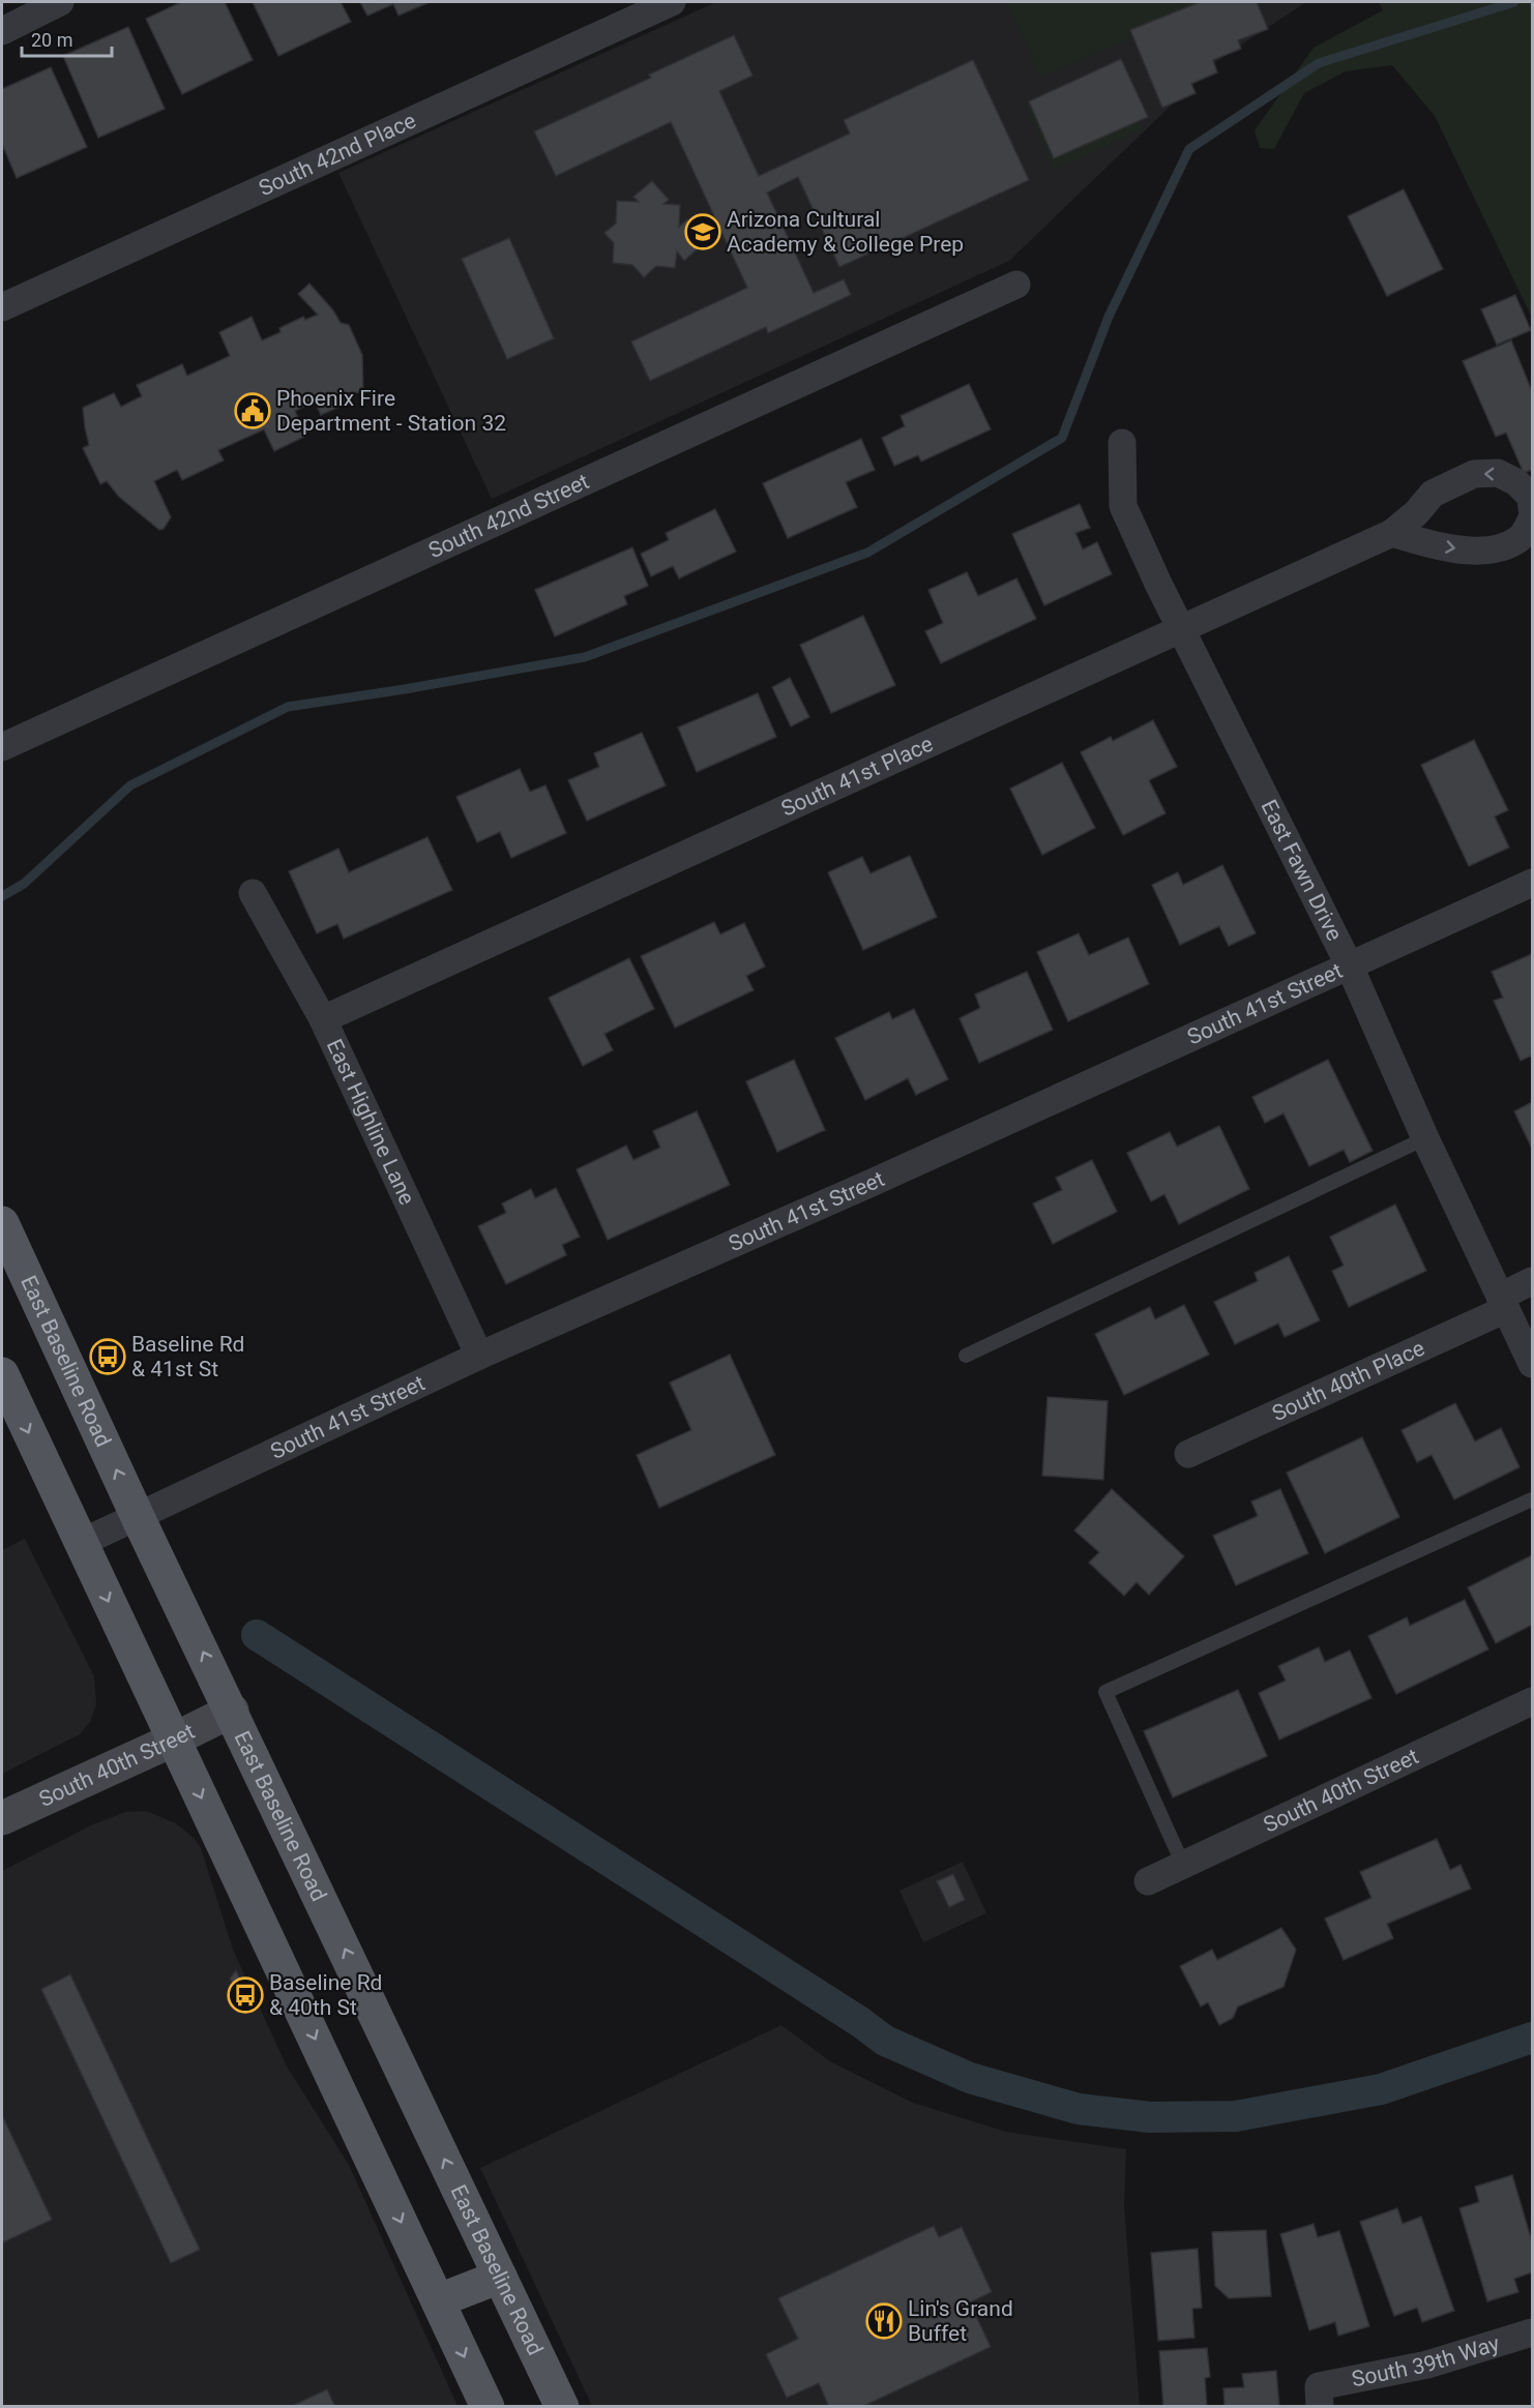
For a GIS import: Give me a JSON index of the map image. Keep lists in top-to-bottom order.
{
  "streets": {
    "main road": ["East Baseline Road", "South 40th Street"],
    "street": [
      "South 42nd Place",
      "South 42nd Street",
      "South 41st Place",
      "East Fawn Drive",
      "South 41st Street",
      "East Highline Lane",
      "South 40th Place",
      "South 39th Way"
    ]
  },
  "crossings": [
    ["South 41st Place", "East Fawn Drive"],
    ["South 41st Place", "East Highline Lane"],
    ["East Fawn Drive", "South 41st Street"],
    ["East Fawn Drive", "South 40th Place"],
    ["South 41st Street", "East Highline Lane"],
    ["South 41st Street", "East Baseline Road"],
    ["East Baseline Road", "South 40th Street"]
  ],
  "places": {
    "school or university": ["Arizona Cultural Academy & College Prep"],
    "public building": ["Phoenix Fire Department - Station 32"],
    "bus stop": ["Baseline Rd & 41st St", "Baseline Rd & 40th St"],
    "restaurant": ["Lin's Grand Buffet"]
  },
  "scale_bar": "20 m"
}
